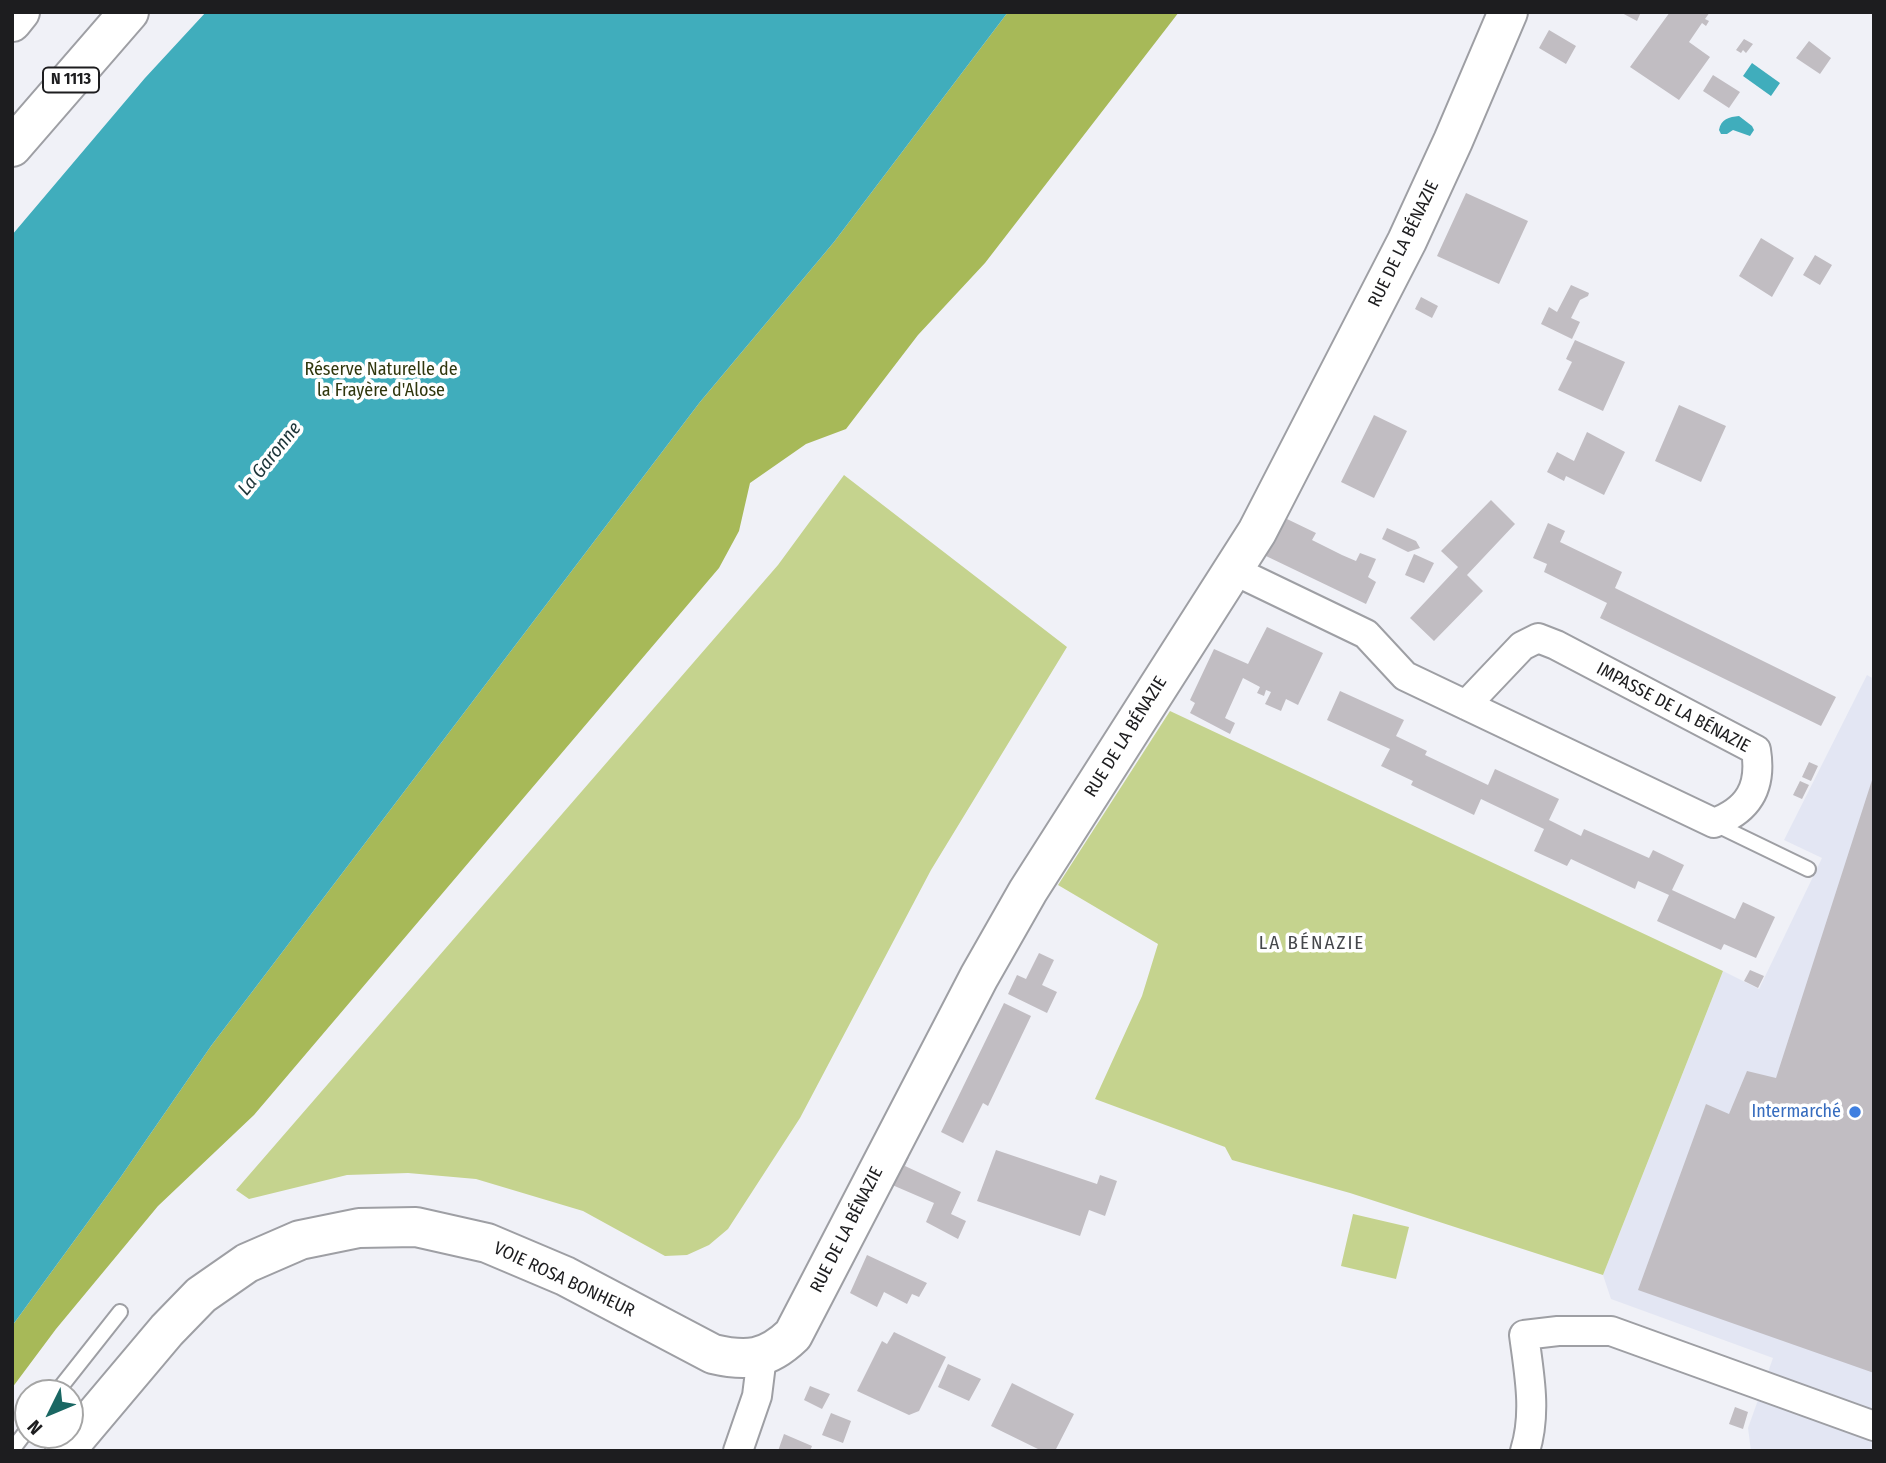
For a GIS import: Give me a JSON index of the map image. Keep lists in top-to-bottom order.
{
  "streets": {
    "street": [
      "N 1113",
      "RUE DE LA BÉNAZIE",
      "IMPASSE DE LA BÉNAZIE",
      "VOIE ROSA BONHEUR"
    ]
  },
  "crossings": [
    ["RUE DE LA BÉNAZIE", "VOIE ROSA BONHEUR"]
  ],
  "districts": ["LA BÉNAZIE"],
  "water": ["La Garonne"],
  "parks": ["Réserve Naturelle de la Frayère d'Alose"],
  "places": ["Intermarché"],
  "north": "bottom left"
}
